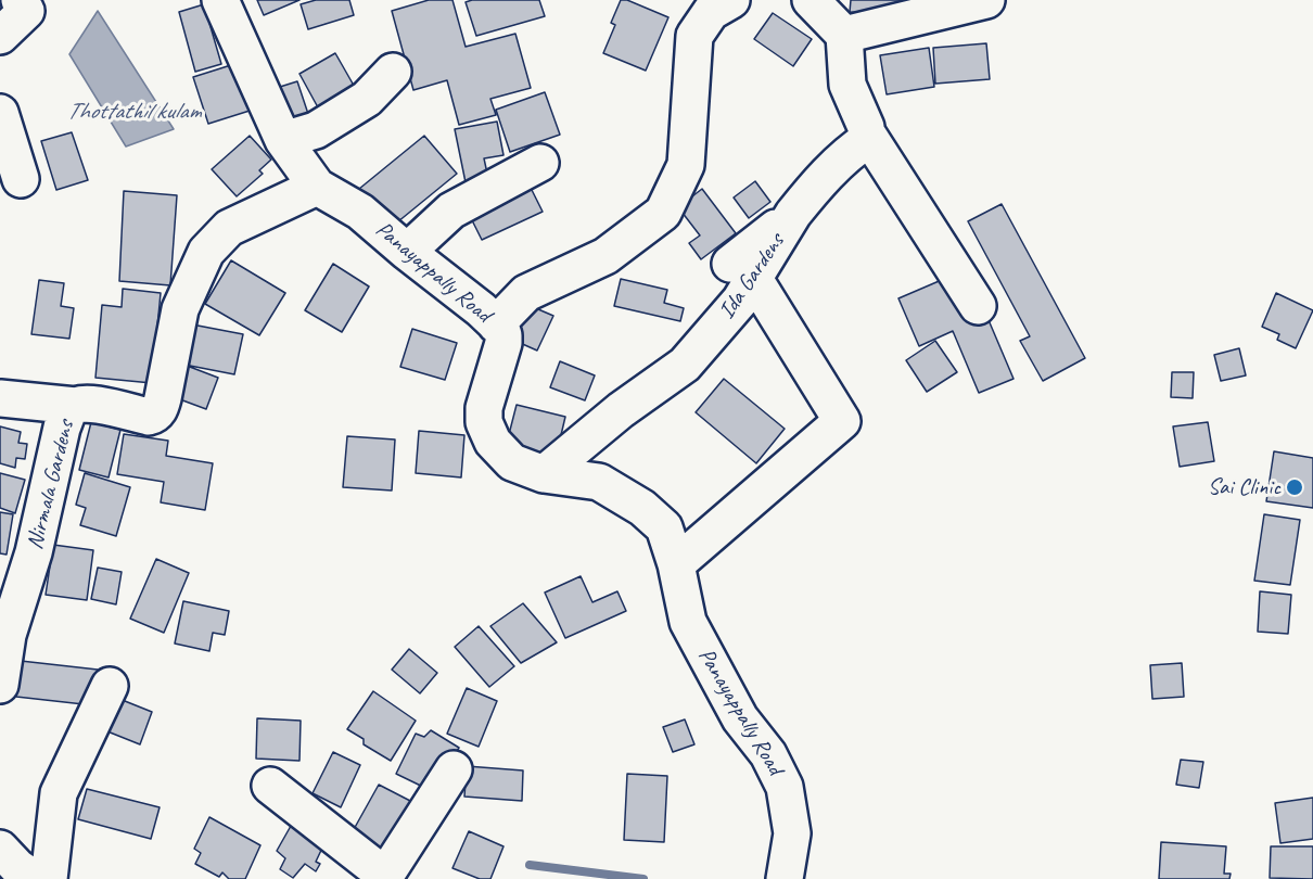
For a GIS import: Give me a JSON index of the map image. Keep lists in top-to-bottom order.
{
  "streets": {
    "street": ["Panayappally Road", "Ida Gardens", "Nirmala Gardens"]
  },
  "crossings": [
    ["Panayappally Road", "Ida Gardens"],
    ["Panayappally Road", "Nirmala Gardens"]
  ],
  "water": ["Thottathil kulam"],
  "places": ["Sai Clinic"]
}
